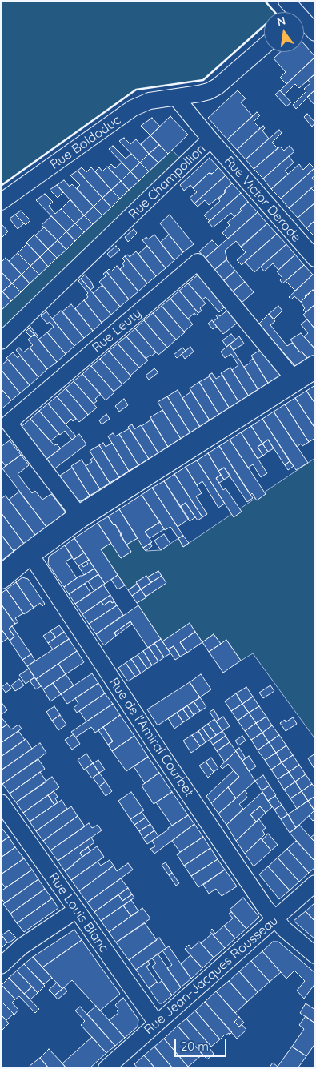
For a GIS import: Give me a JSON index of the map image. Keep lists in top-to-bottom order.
{
  "streets": {
    "street": [
      "Rue Boldoduc",
      "Rue Champollion",
      "Rue Victor Derode",
      "Rue Leuty",
      "Rue de l'Amiral Courbet",
      "Rue Louis Blanc",
      "Rue Jean-Jacques Rousseau"
    ]
  },
  "crossings": [
    ["Rue Boldoduc", "Rue Champollion"],
    ["Rue Champollion", "Rue Victor Derode"],
    ["Rue de l'Amiral Courbet", "Rue Jean-Jacques Rousseau"],
    ["Rue Louis Blanc", "Rue Jean-Jacques Rousseau"]
  ],
  "scale_bar": "20 m",
  "north": "top"
}
